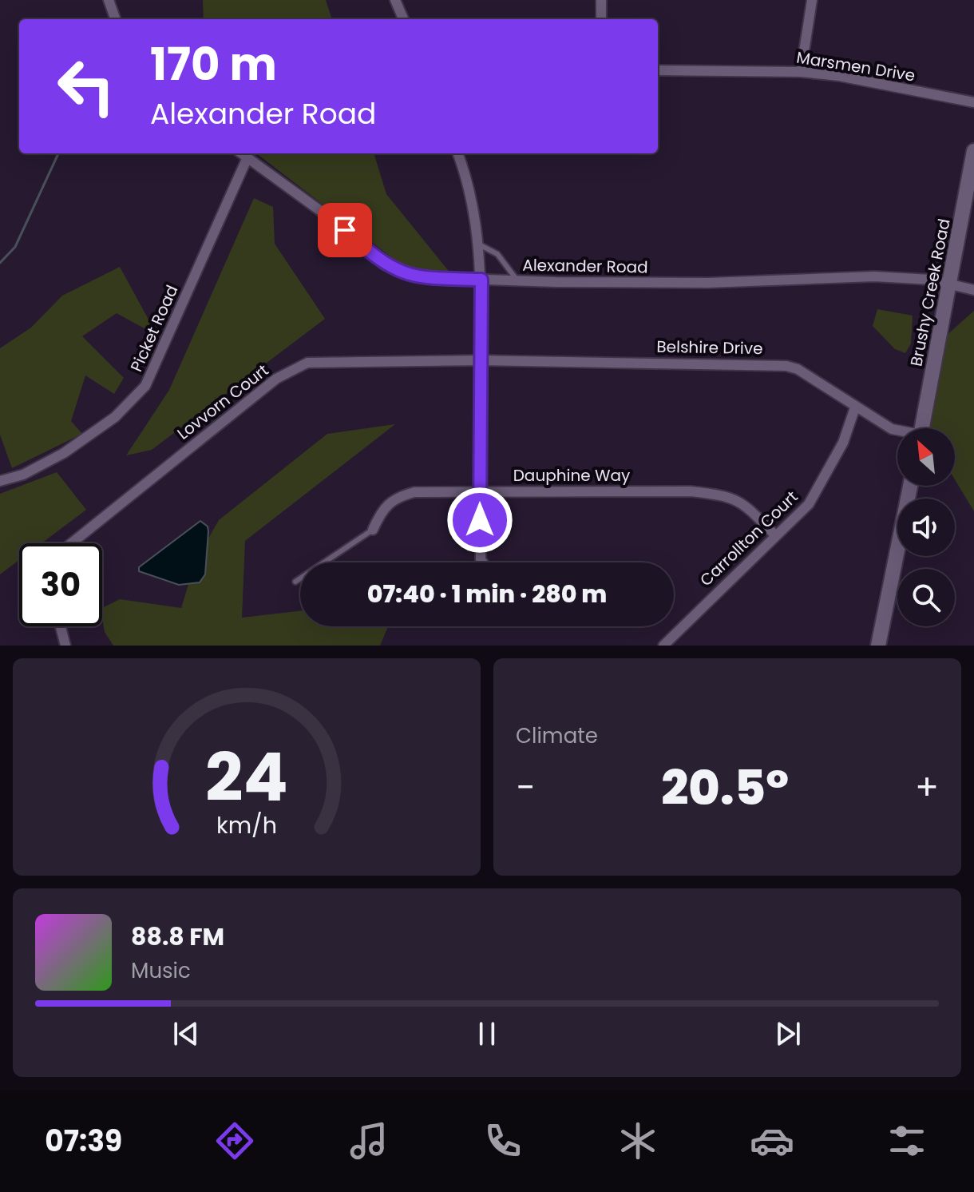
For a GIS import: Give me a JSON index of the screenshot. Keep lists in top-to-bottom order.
{
  "streets": {
    "main road": ["Brushy Creek Road"],
    "street": [
      "Marsmen Drive",
      "Alexander Road",
      "Picket Road",
      "Belshire Drive",
      "Lovvorn Court",
      "Dauphine Way",
      "Carrollton Court"
    ]
  },
  "crossings": [
    ["Alexander Road", "Brushy Creek Road"],
    ["Alexander Road", "Picket Road"],
    ["Belshire Drive", "Lovvorn Court"],
    ["Belshire Drive", "Carrollton Court"],
    ["Dauphine Way", "Carrollton Court"]
  ],
  "north": "top left",
  "page": {
    "turn": ["170 m", "Alexander Road"],
    "limit": "30",
    "trip": "07:40 · 1 min · 280 m",
    "tile": "Climate",
    "heat": ["−", "20.5°", "+"],
    "song": ["88.8 FM", "Music"],
    "tabs": "07:39",
    "gauge": ["24", "km/h"]
  }
}
